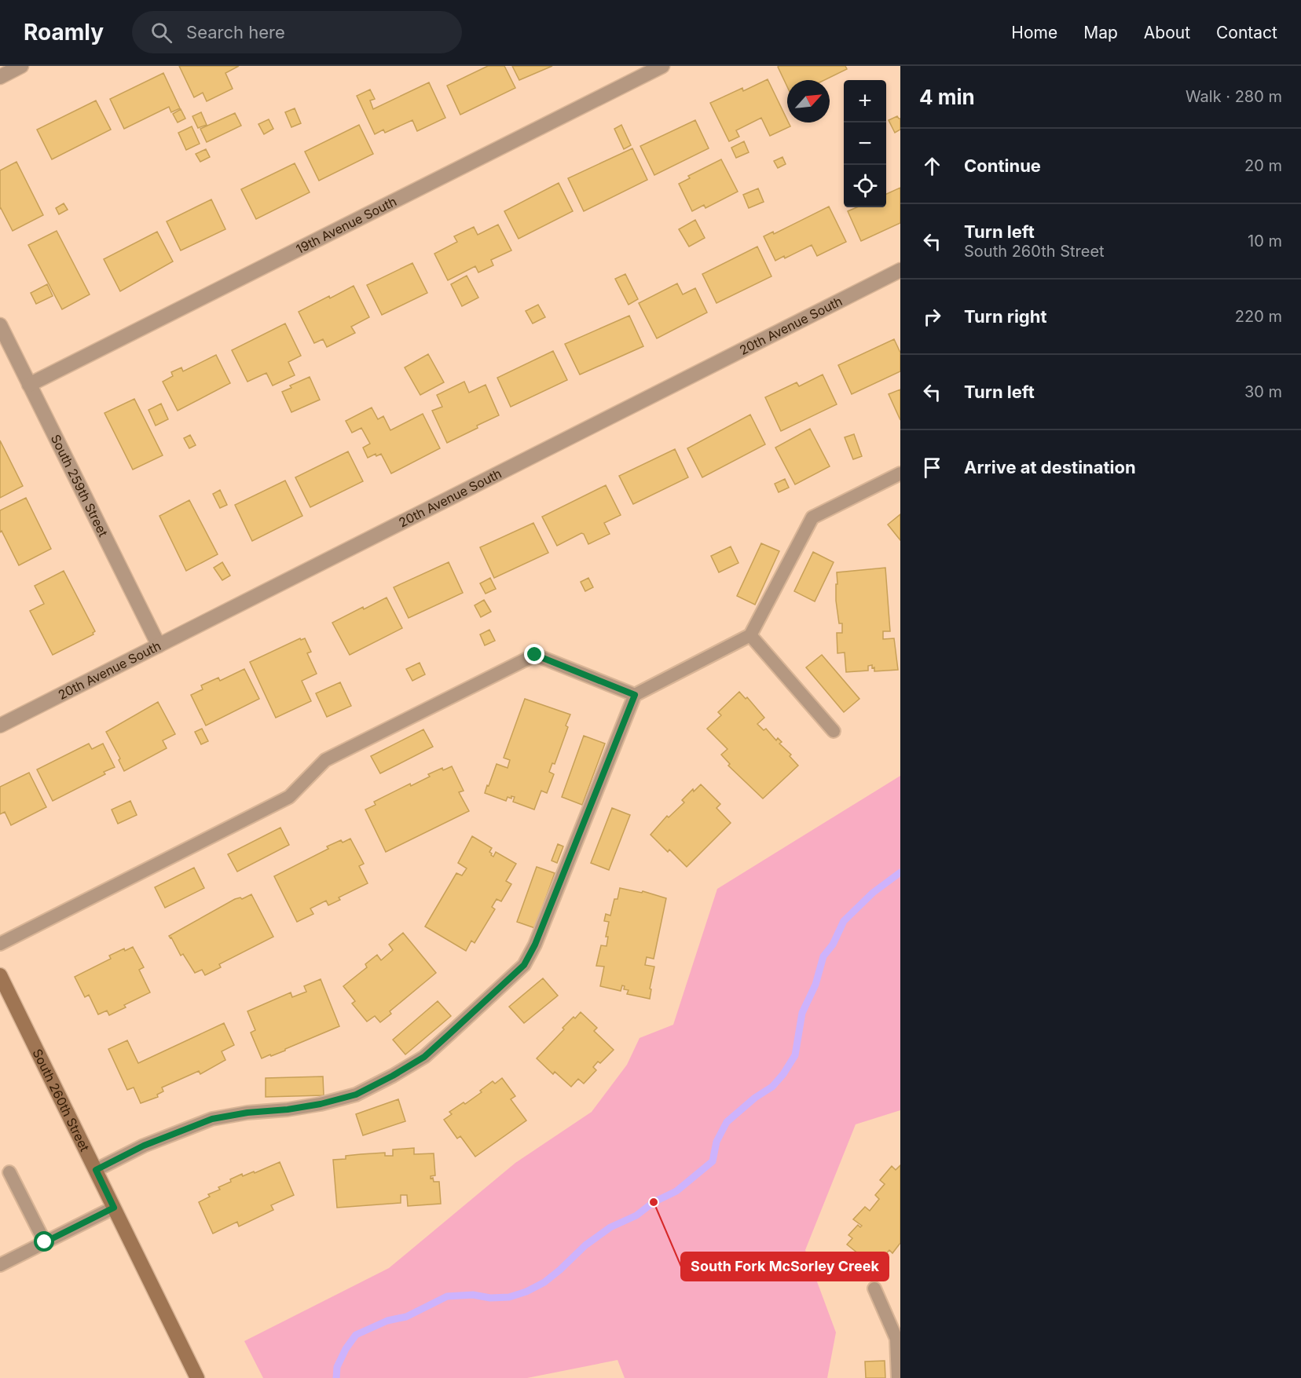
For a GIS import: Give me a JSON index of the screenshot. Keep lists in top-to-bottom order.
{
  "streets": {
    "main road": ["South 260th Street"],
    "street": ["19th Avenue South", "20th Avenue South", "South 259th Street"]
  },
  "crossings": [
    ["19th Avenue South", "South 259th Street"],
    ["20th Avenue South", "South 259th Street"]
  ],
  "places": ["South Fork McSorley Creek"],
  "north": "top right",
  "page": {
    "header": "Roamly",
    "search": "Search here",
    "nav": [
      "Home",
      "Map",
      "About",
      "Contact"
    ],
    "heading": ["4 min", "Walk · 280 m"],
    "map_buttons": ["+", "−"],
    "list": [
      ["Continue", "20 m"],
      ["Turn left", "South 260th Street", "10 m"],
      ["Turn right", "220 m"],
      ["Turn left", "30 m"],
      "Arrive at destination"
    ]
  }
}
